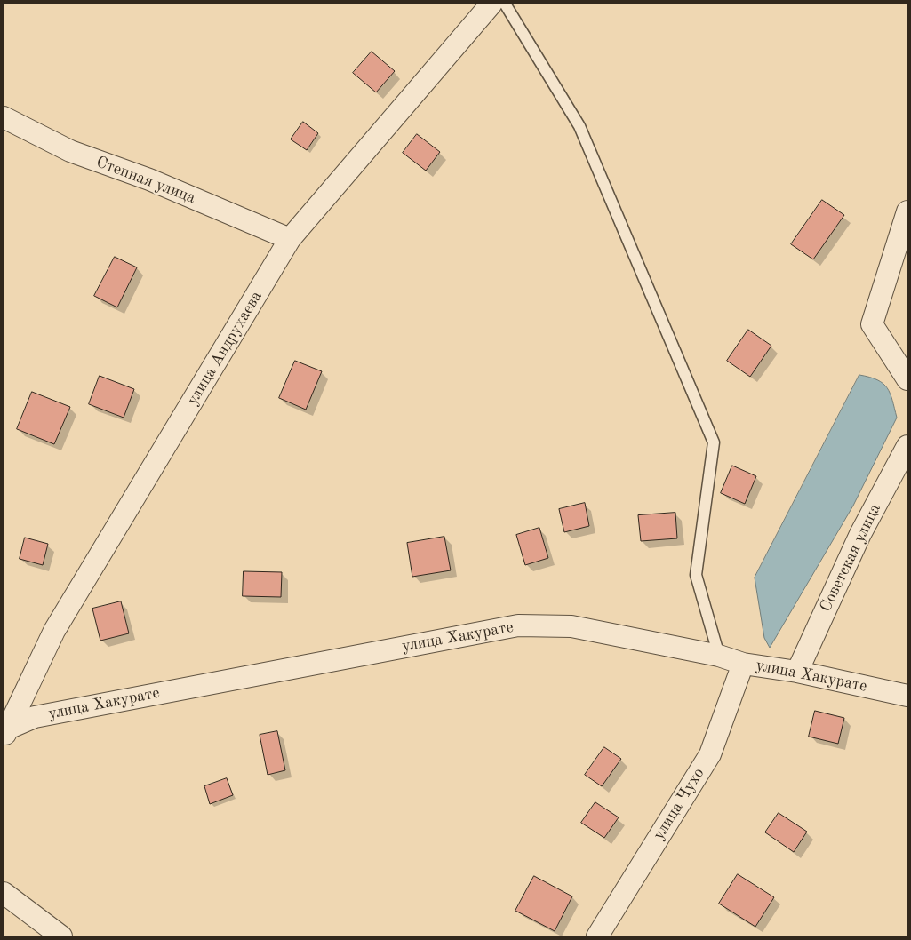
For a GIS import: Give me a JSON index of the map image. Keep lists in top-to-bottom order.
{
  "streets": {
    "street": [
      "Степная улица",
      "улица Андрухаева",
      "Советская улица",
      "улица Хакурате",
      "улица Чухо"
    ]
  },
  "crossings": [
    ["Степная улица", "улица Андрухаева"],
    ["улица Андрухаева", "улица Хакурате"],
    ["Советская улица", "улица Хакурате"],
    ["улица Хакурате", "улица Чухо"]
  ]
}
